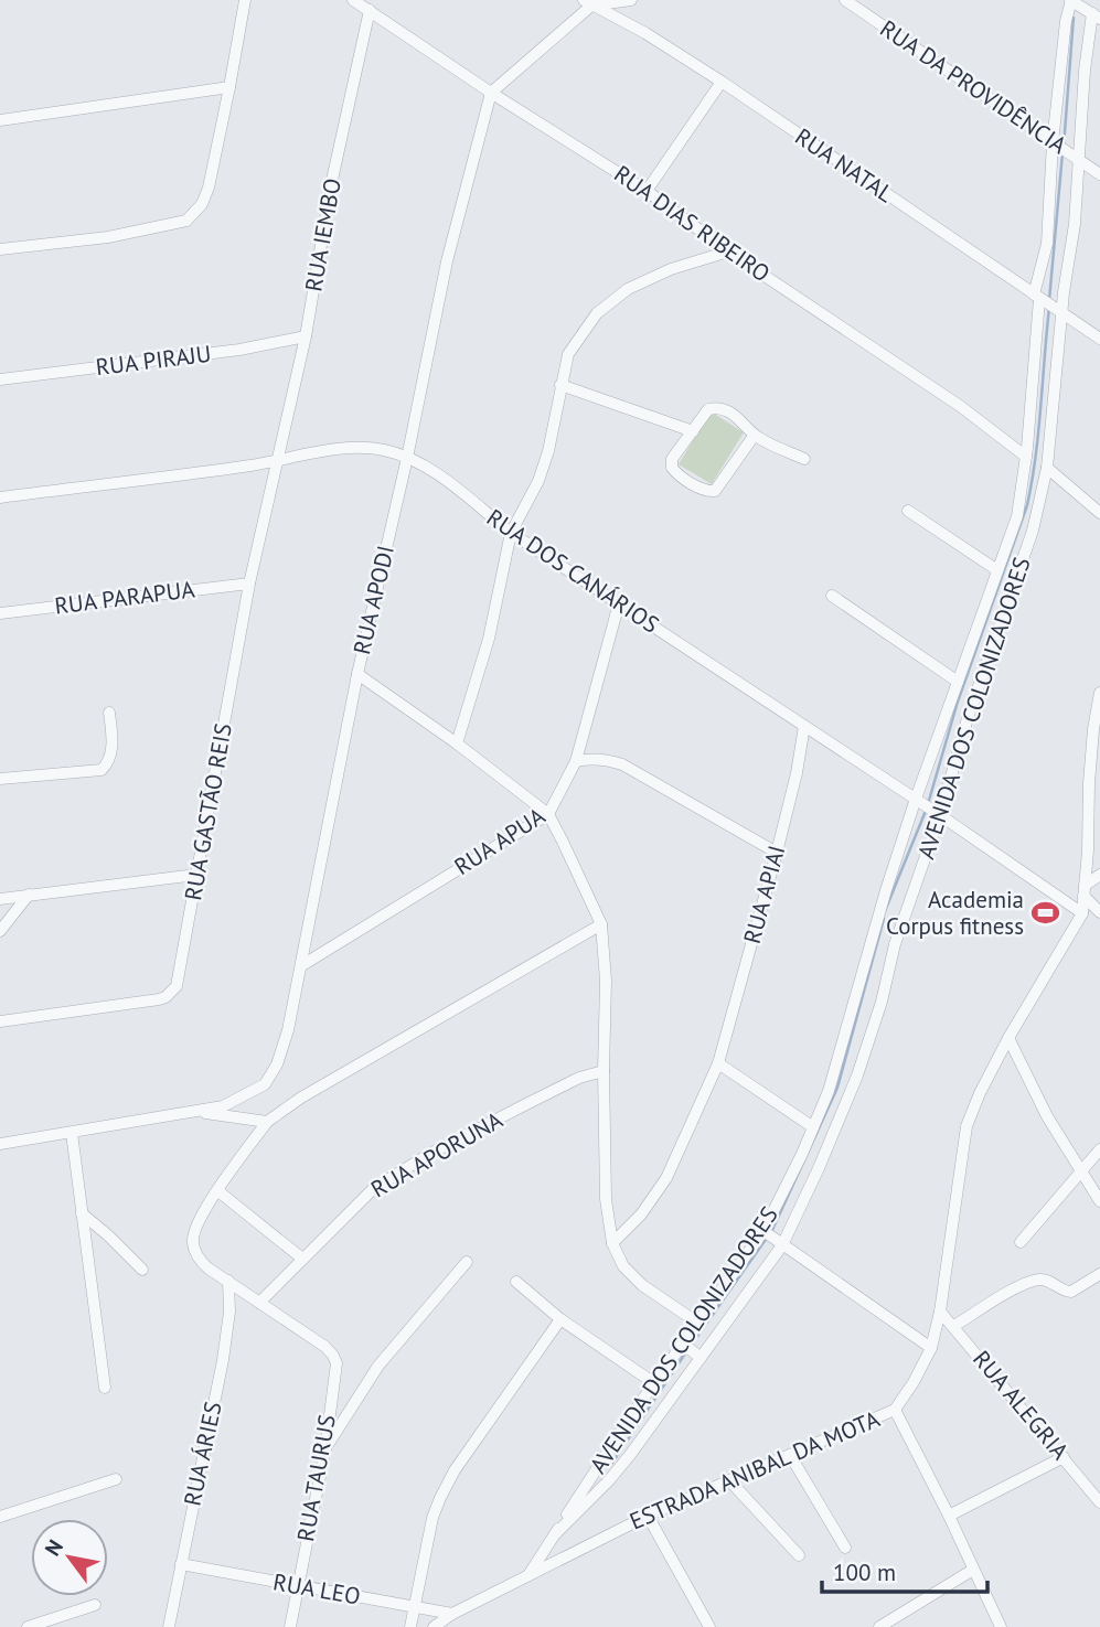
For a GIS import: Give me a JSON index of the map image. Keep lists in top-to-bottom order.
{
  "streets": {
    "street": [
      "RUA DA PROVIDÊNCIA",
      "RUA NATAL",
      "RUA DIAS RIBEIRO",
      "RUA IEMBO",
      "RUA PIRAJU",
      "RUA DOS CANÁRIOS",
      "RUA PARAPUA",
      "RUA APODI",
      "AVENIDA DOS COLONIZADORES",
      "RUA GASTÃO REIS",
      "RUA APUA",
      "RUA APIAI",
      "RUA APORUNA",
      "RUA ALEGRIA",
      "RUA ÁRIES",
      "ESTRADA ANIBAL DA MOTA",
      "RUA TAURUS",
      "RUA LEO"
    ]
  },
  "crossings": [
    ["RUA DA PROVIDÊNCIA", "AVENIDA DOS COLONIZADORES"],
    ["RUA NATAL", "AVENIDA DOS COLONIZADORES"],
    ["RUA DIAS RIBEIRO", "RUA IEMBO"],
    ["RUA DIAS RIBEIRO", "RUA APODI"],
    ["RUA DIAS RIBEIRO", "AVENIDA DOS COLONIZADORES"],
    ["RUA IEMBO", "RUA PIRAJU"],
    ["RUA IEMBO", "RUA DOS CANÁRIOS"],
    ["RUA IEMBO", "RUA GASTÃO REIS"],
    ["RUA DOS CANÁRIOS", "RUA APODI"],
    ["RUA DOS CANÁRIOS", "AVENIDA DOS COLONIZADORES"],
    ["RUA DOS CANÁRIOS", "RUA GASTÃO REIS"],
    ["RUA DOS CANÁRIOS", "RUA APUA"],
    ["RUA DOS CANÁRIOS", "RUA APIAI"],
    ["RUA DOS CANÁRIOS", "ESTRADA ANIBAL DA MOTA"],
    ["RUA PARAPUA", "RUA GASTÃO REIS"],
    ["RUA APODI", "RUA APUA"],
    ["AVENIDA DOS COLONIZADORES", "ESTRADA ANIBAL DA MOTA"],
    ["RUA ALEGRIA", "ESTRADA ANIBAL DA MOTA"],
    ["RUA ÁRIES", "RUA LEO"],
    ["ESTRADA ANIBAL DA MOTA", "RUA LEO"],
    ["RUA TAURUS", "RUA LEO"]
  ],
  "places": {
    "sports": ["Academia Corpus fitness"]
  },
  "scale_bar": "100 m",
  "north": "top left"
}
